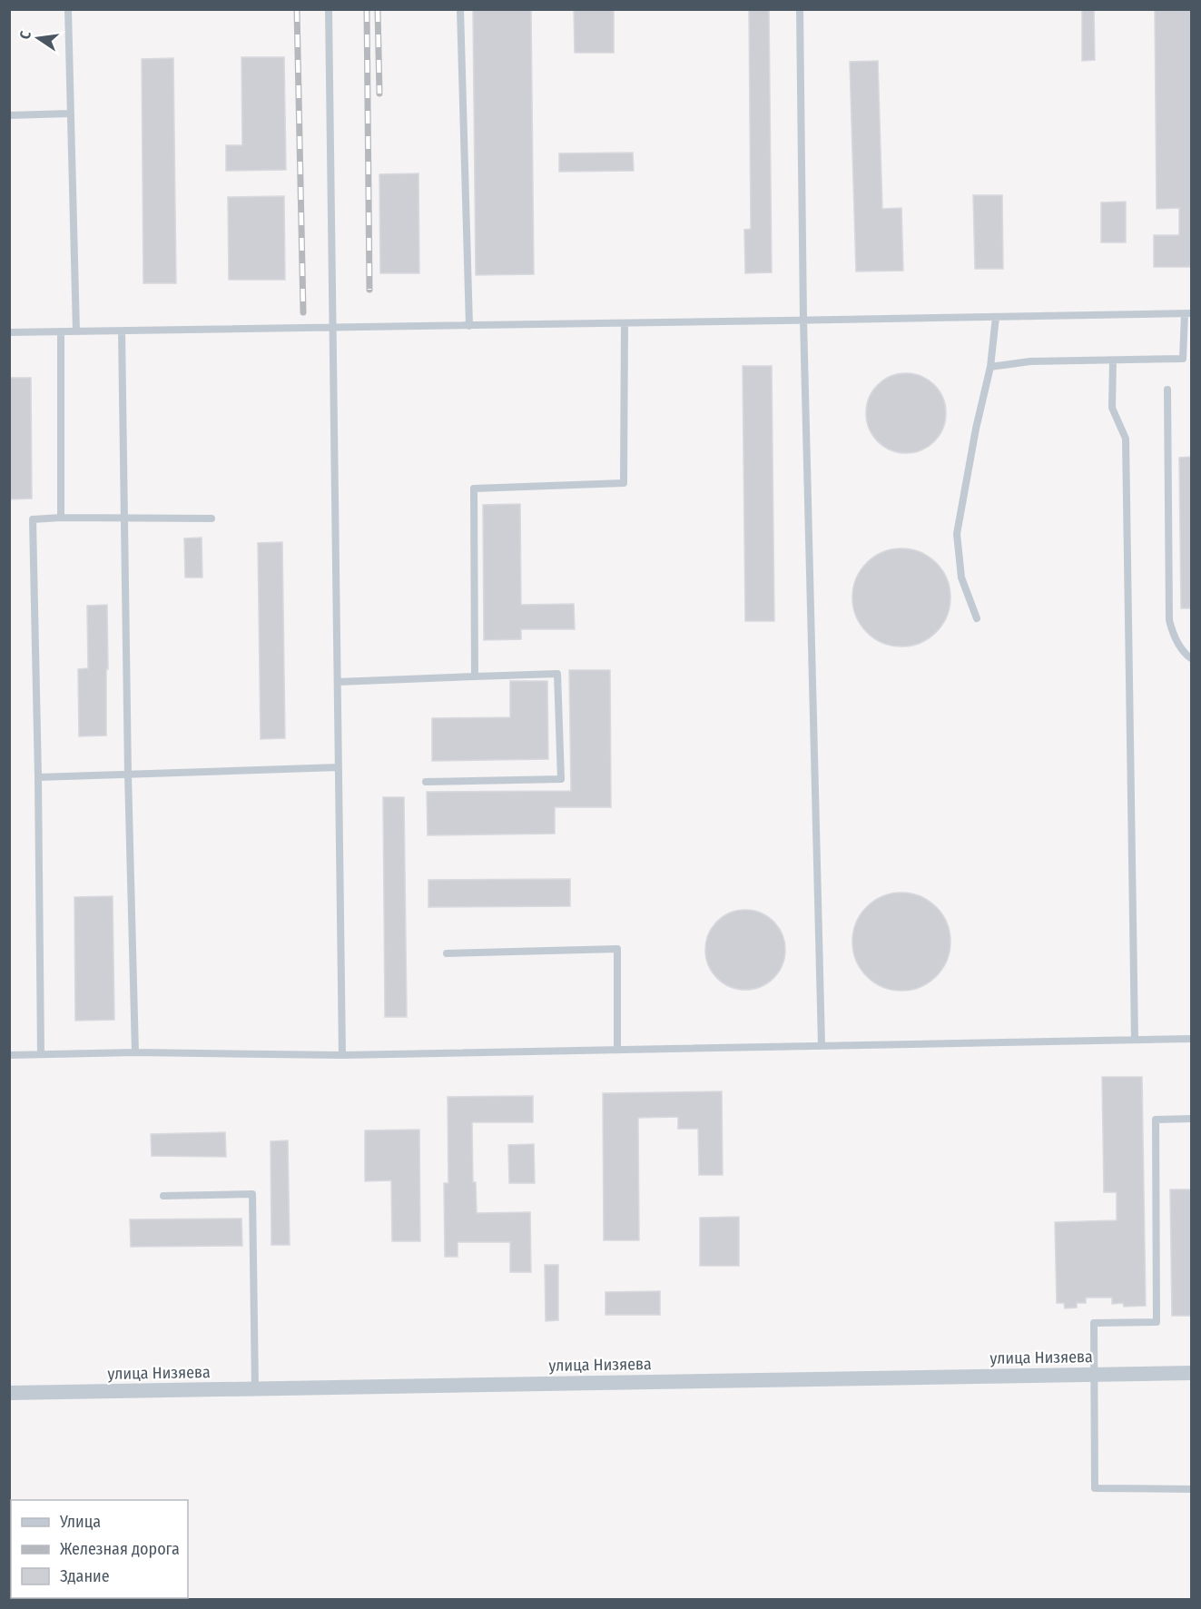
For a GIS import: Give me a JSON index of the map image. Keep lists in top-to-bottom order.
{
  "streets": {
    "street": ["улица Низяева"]
  },
  "legend": ["Улица", "Железная дорога", "Здание"],
  "north": "left"
}
